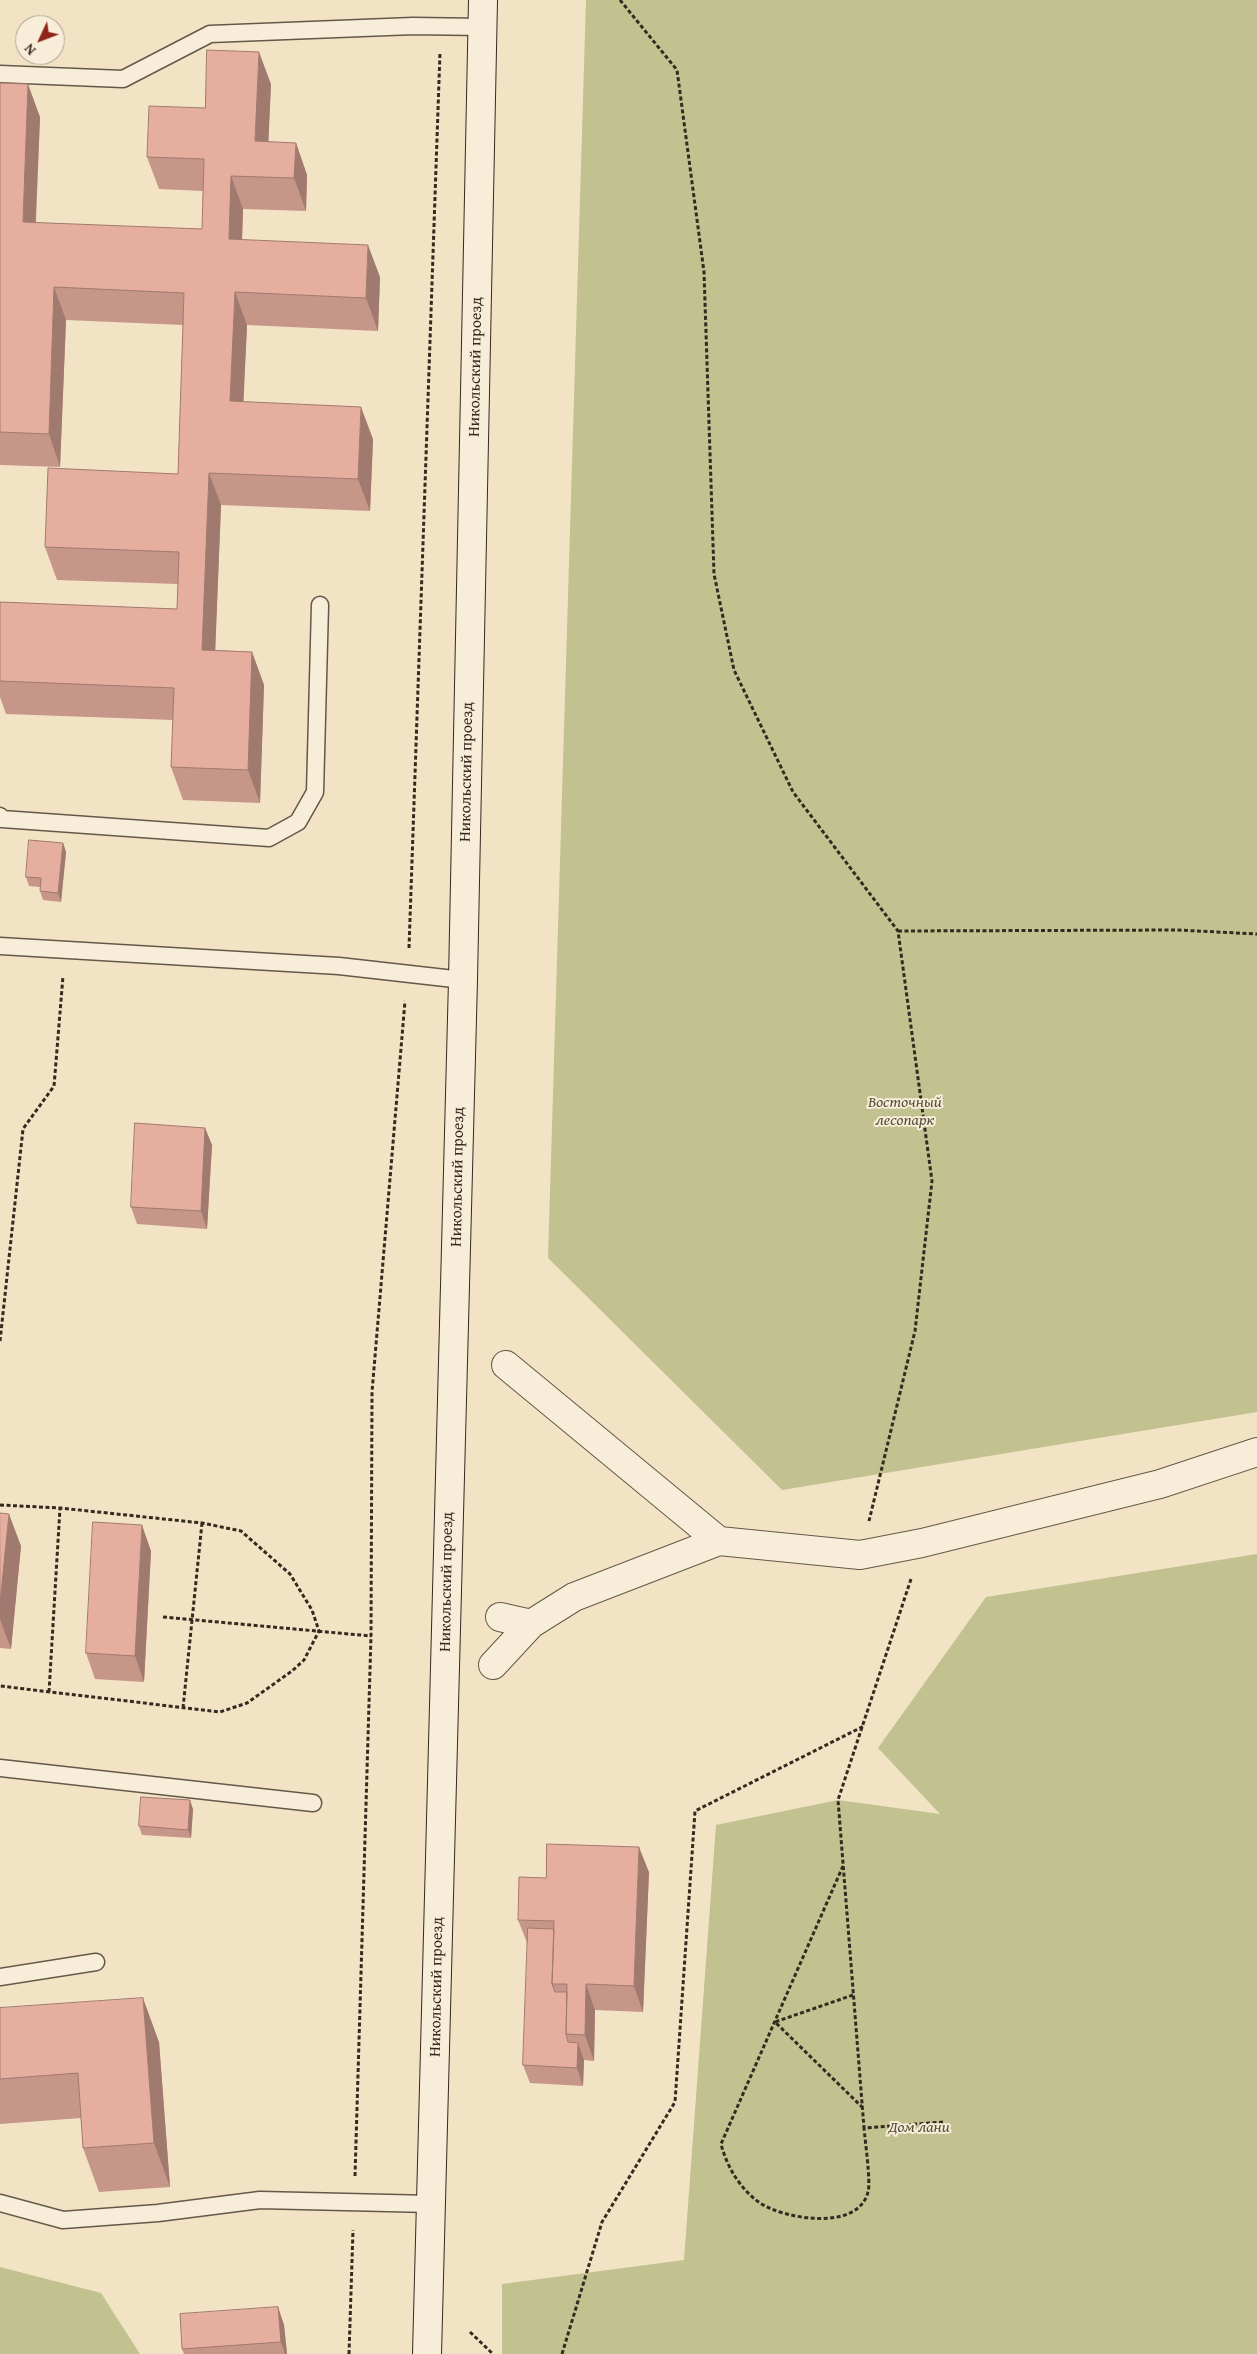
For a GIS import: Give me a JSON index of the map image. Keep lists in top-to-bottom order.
{
  "streets": {
    "street": ["Никольский проезд"]
  },
  "parks": ["Восточный лесопарк", "Дом лани"],
  "north": "bottom left"
}
